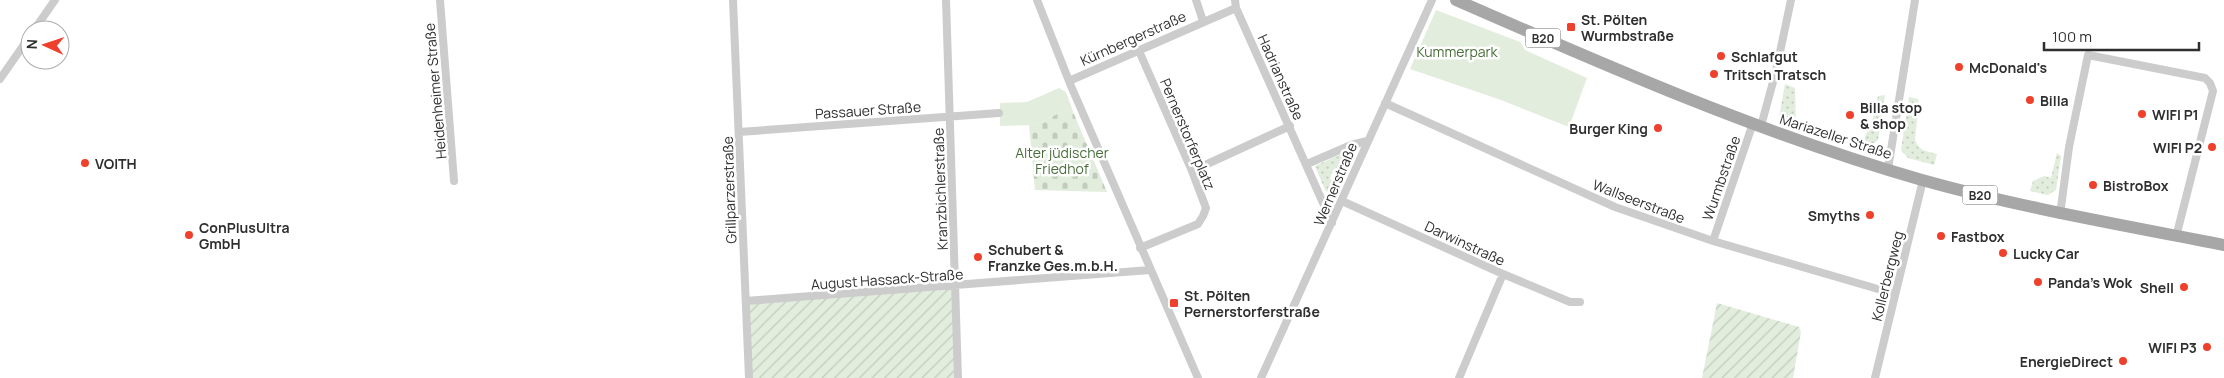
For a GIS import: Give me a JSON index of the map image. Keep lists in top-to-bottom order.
{
  "streets": {
    "main road": ["B20", "Mariazeller Straße"],
    "street": [
      "Kürnbergerstraße",
      "Hadrianstraße",
      "Heidenheimer Straße",
      "Passauer Straße",
      "Pernerstorferplatz",
      "Wurmbstraße",
      "Wernerstraße",
      "Kranzbichlerstraße",
      "Grillparzerstraße",
      "Wallseerstraße",
      "Darwinstraße",
      "Kollerbergweg",
      "August Hassack-Straße"
    ]
  },
  "crossings": [
    ["Kürnbergerstraße", "Hadrianstraße"],
    ["Kürnbergerstraße", "Pernerstorferplatz"],
    ["Hadrianstraße", "Wernerstraße"],
    ["Passauer Straße", "Kranzbichlerstraße"],
    ["Passauer Straße", "Grillparzerstraße"],
    ["Mariazeller Straße", "Wurmbstraße"],
    ["Mariazeller Straße", "Kollerbergweg"],
    ["Wurmbstraße", "Wallseerstraße"],
    ["Wernerstraße", "Wallseerstraße"],
    ["Wernerstraße", "Darwinstraße"],
    ["Kranzbichlerstraße", "August Hassack-Straße"],
    ["Grillparzerstraße", "August Hassack-Straße"],
    ["Wallseerstraße", "Kollerbergweg"]
  ],
  "parks": ["Kummerpark", "Alter jüdischer Friedhof"],
  "places": {
    "transit": ["St. Pölten Wurmbstraße", "St. Pölten Pernerstorferstraße"],
    "other": [
      "Schlafgut",
      "McDonald's",
      "Tritsch Tratsch",
      "Billa",
      "WIFI P1",
      "Billa stop & shop",
      "Burger King",
      "WIFI P2",
      "VOITH",
      "BistroBox",
      "Smyths",
      "ConPlusUltra GmbH",
      "Fastbox",
      "Lucky Car",
      "Schubert & Franzke Ges.m.b.H.",
      "Panda's Wok",
      "Shell",
      "WIFI P3",
      "EnergieDirect"
    ]
  },
  "scale_bar": "100 m",
  "north": "left"
}
